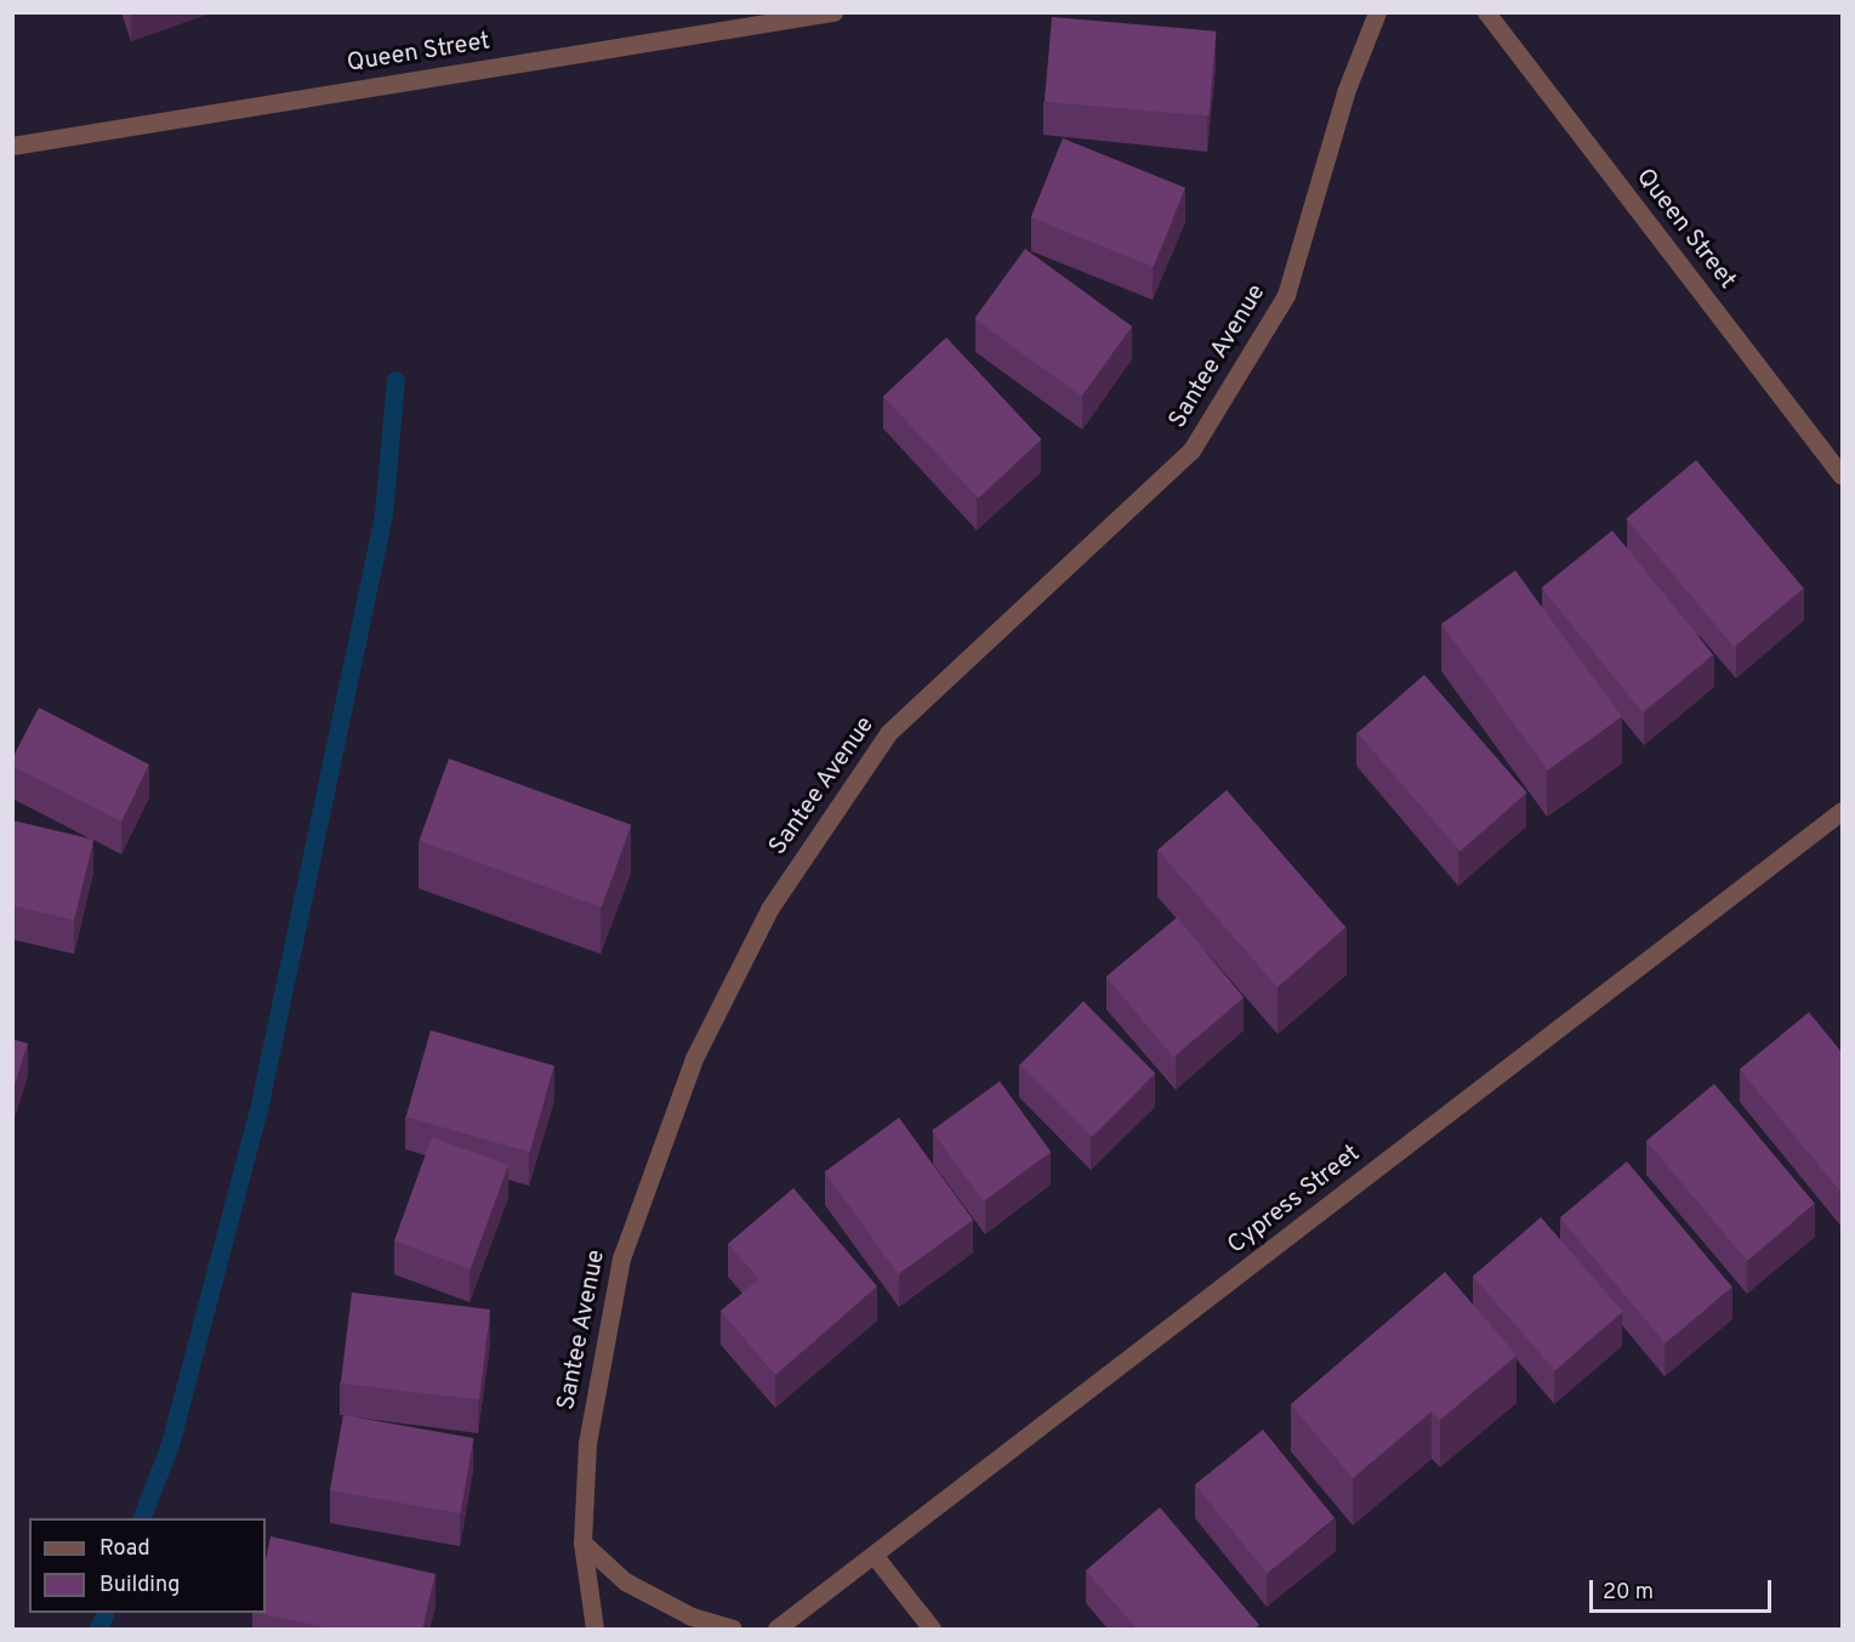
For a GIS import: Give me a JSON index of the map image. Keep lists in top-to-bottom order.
{
  "streets": {
    "street": ["Queen Street", "Santee Avenue", "Cypress Street"]
  },
  "legend": ["Road", "Building"],
  "scale_bar": "20 m"
}
